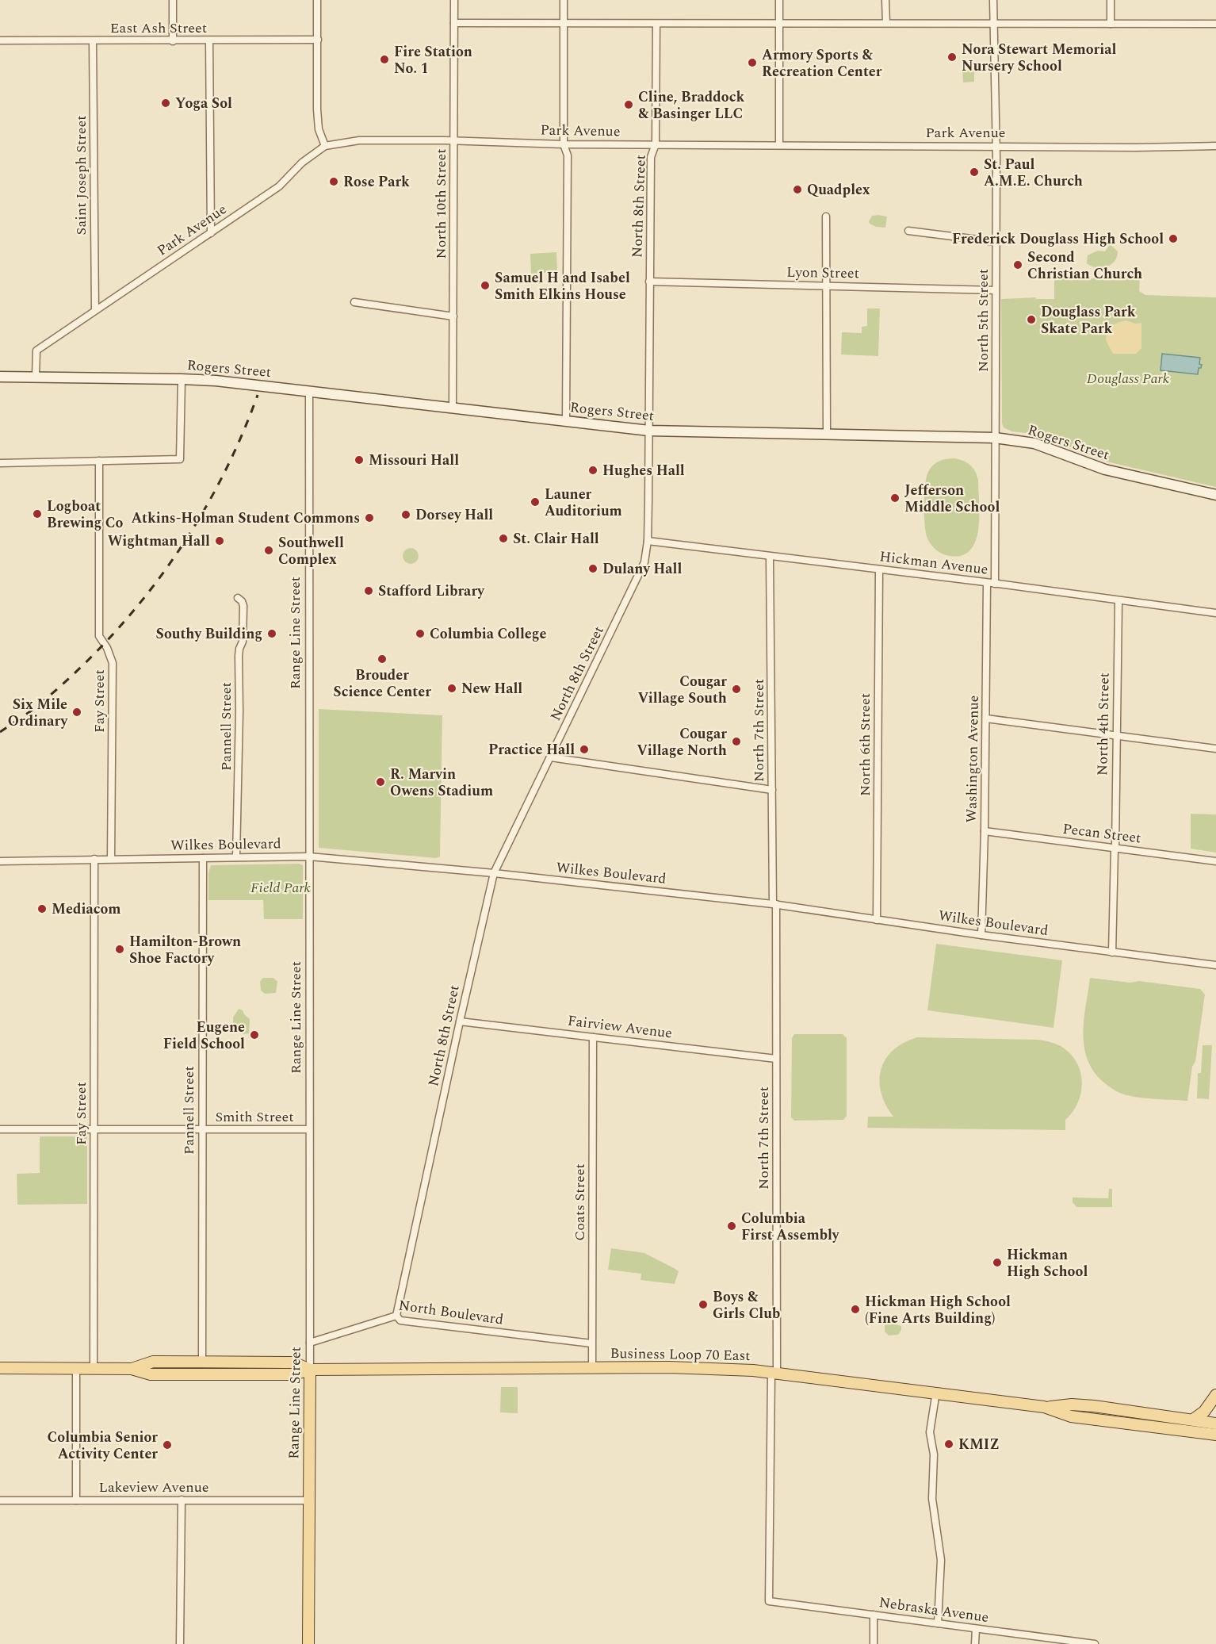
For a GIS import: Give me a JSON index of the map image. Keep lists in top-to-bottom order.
{
  "streets": {
    "main road": ["Range Line Street", "Business Loop 70 East"],
    "street": [
      "East Ash Street",
      "Park Avenue",
      "Saint Joseph Street",
      "North 10th Street",
      "North 8th Street",
      "Lyon Street",
      "North 5th Street",
      "Rogers Street",
      "Hickman Avenue",
      "Fay Street",
      "North 4th Street",
      "Pannell Street",
      "North 7th Street",
      "North 6th Street",
      "Washington Avenue",
      "Pecan Street",
      "Wilkes Boulevard",
      "Fairview Avenue",
      "Smith Street",
      "Coats Street",
      "North Boulevard",
      "Lakeview Avenue",
      "Nebraska Avenue"
    ]
  },
  "crossings": [
    ["East Ash Street", "Saint Joseph Street"],
    ["Park Avenue", "Saint Joseph Street"],
    ["Park Avenue", "North 10th Street"],
    ["Park Avenue", "North 8th Street"],
    ["Park Avenue", "North 5th Street"],
    ["Park Avenue", "Rogers Street"],
    ["North 10th Street", "Rogers Street"],
    ["North 8th Street", "Lyon Street"],
    ["North 8th Street", "Rogers Street"],
    ["North 8th Street", "Hickman Avenue"],
    ["North 8th Street", "Wilkes Boulevard"],
    ["North 8th Street", "Fairview Avenue"],
    ["North 8th Street", "North Boulevard"],
    ["Lyon Street", "North 5th Street"],
    ["North 5th Street", "Rogers Street"],
    ["North 5th Street", "Hickman Avenue"],
    ["Rogers Street", "Range Line Street"],
    ["Hickman Avenue", "North 4th Street"],
    ["Hickman Avenue", "North 7th Street"],
    ["Hickman Avenue", "North 6th Street"],
    ["Hickman Avenue", "Washington Avenue"],
    ["Range Line Street", "Wilkes Boulevard"],
    ["Range Line Street", "Smith Street"],
    ["Range Line Street", "North Boulevard"],
    ["Range Line Street", "Business Loop 70 East"],
    ["Range Line Street", "Lakeview Avenue"],
    ["Fay Street", "Wilkes Boulevard"],
    ["Fay Street", "Smith Street"],
    ["Fay Street", "Business Loop 70 East"],
    ["North 4th Street", "Pecan Street"],
    ["North 4th Street", "Wilkes Boulevard"],
    ["Pannell Street", "Wilkes Boulevard"],
    ["Pannell Street", "Smith Street"],
    ["Pannell Street", "Business Loop 70 East"],
    ["North 7th Street", "Wilkes Boulevard"],
    ["North 7th Street", "Fairview Avenue"],
    ["North 7th Street", "Business Loop 70 East"],
    ["North 7th Street", "Nebraska Avenue"],
    ["North 6th Street", "Wilkes Boulevard"],
    ["Washington Avenue", "Pecan Street"],
    ["Washington Avenue", "Wilkes Boulevard"],
    ["Fairview Avenue", "Coats Street"],
    ["Coats Street", "North Boulevard"],
    ["Coats Street", "Business Loop 70 East"]
  ],
  "parks": ["Douglass Park", "Field Park"],
  "places": [
    "Nora Stewart Memorial Nursery School",
    "Fire Station No. 1",
    "Armory Sports & Recreation Center",
    "Yoga Sol",
    "Cline, Braddock & Basinger LLC",
    "St. Paul A.M.E. Church",
    "Rose Park",
    "Quadplex",
    "Frederick Douglass High School",
    "Second Christian Church",
    "Samuel H and Isabel Smith Elkins House",
    "Douglass Park Skate Park",
    "Missouri Hall",
    "Hughes Hall",
    "Jefferson Middle School",
    "Launer Auditorium",
    "Logboat Brewing Co",
    "Dorsey Hall",
    "Atkins-Holman Student Commons",
    "St. Clair Hall",
    "Wightman Hall",
    "Southwell Complex",
    "Dulany Hall",
    "Stafford Library",
    "Southy Building",
    "Columbia College",
    "Brouder Science Center",
    "New Hall",
    "Cougar Village South",
    "Six Mile Ordinary",
    "Cougar Village North",
    "Practice Hall",
    "R. Marvin Owens Stadium",
    "Mediacom",
    "Hamilton-Brown Shoe Factory",
    "Eugene Field School",
    "Columbia First Assembly",
    "Hickman High School",
    "Boys & Girls Club",
    "Hickman High School (Fine Arts Building)",
    "KMIZ",
    "Columbia Senior Activity Center"
  ]
}
